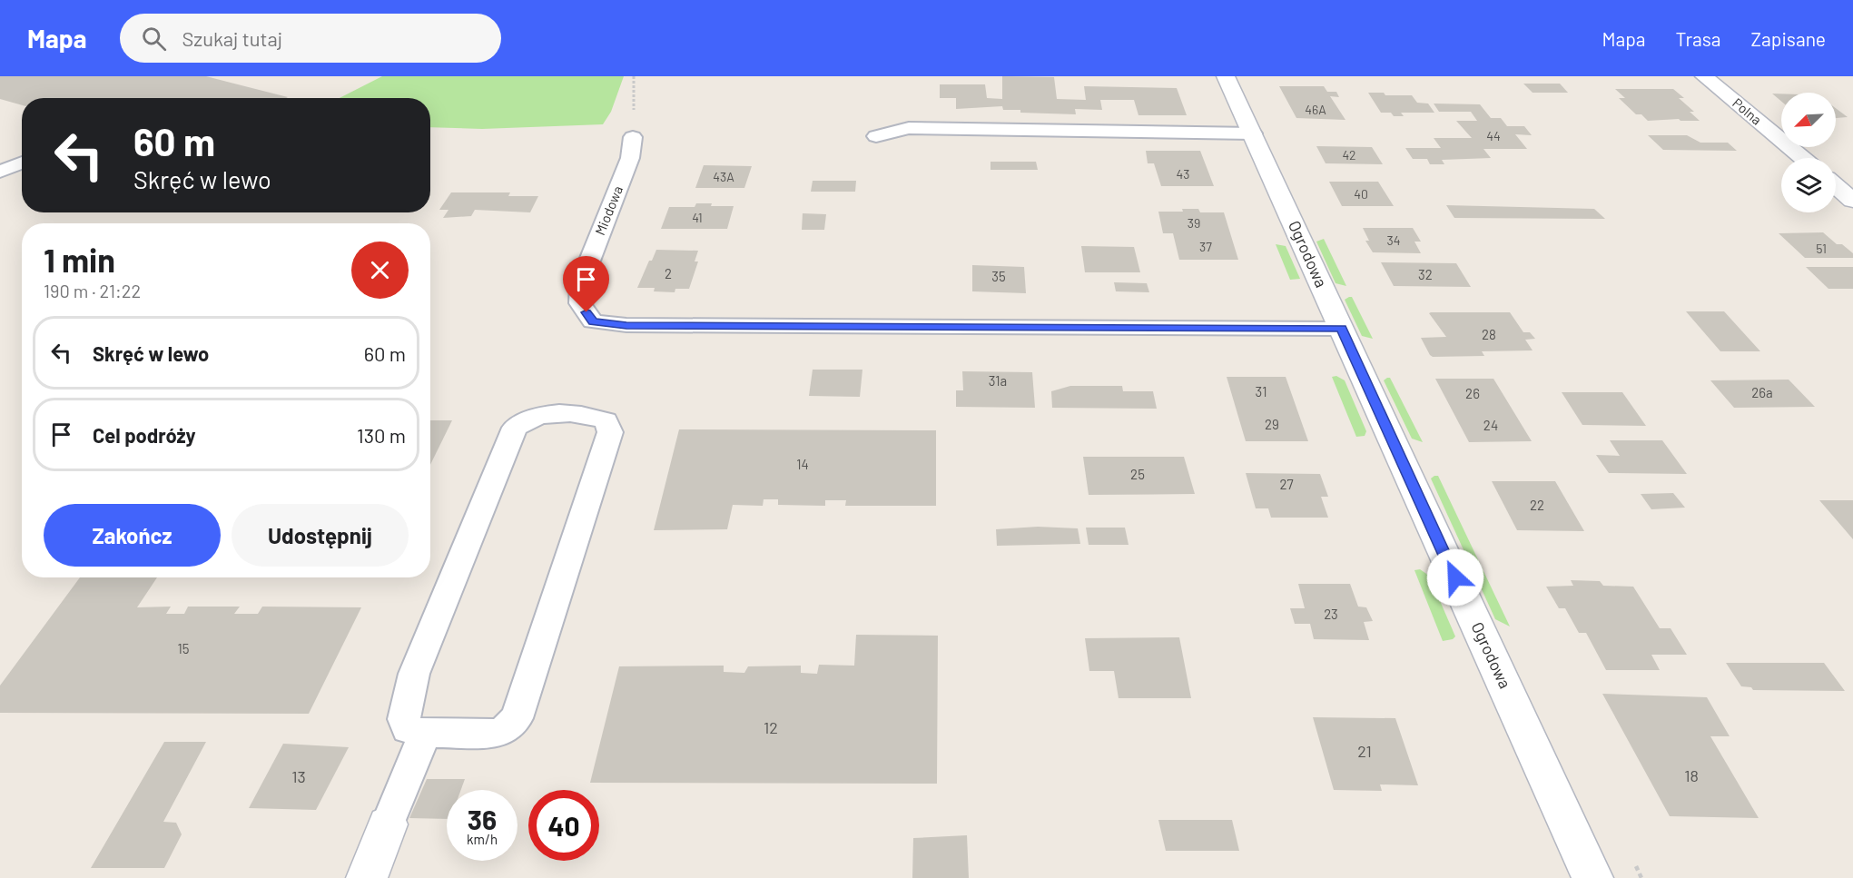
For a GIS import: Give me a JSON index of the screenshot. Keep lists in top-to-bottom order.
{
  "streets": {
    "street": ["Polna", "Ogrodowa"],
    "lane": ["Miodowa"]
  },
  "crossings": [
    ["Miodowa", "Ogrodowa"]
  ],
  "house_numbers": [
    "46A",
    "44",
    "42",
    "43",
    "43A",
    "40",
    "41",
    "39",
    "34",
    "37",
    "51",
    "2",
    "32",
    "35",
    "28",
    "31a",
    "31",
    "26a",
    "26",
    "29",
    "24",
    "14",
    "25",
    "27",
    "22",
    "23",
    "15",
    "12",
    "21",
    "18",
    "13"
  ],
  "north": "bottom left",
  "page": {
    "header": "Mapa",
    "search": "Szukaj tutaj",
    "nav": ["Mapa", "Trasa", "Zapisane"],
    "turn": ["60 m", "Skręć w lewo"],
    "heading": ["1 min", "190 m · 21:22"],
    "list": [
      {
        "name": "Skręć w lewo",
        "value": "60 m"
      },
      {
        "name": "Cel podróży",
        "value": "130 m"
      }
    ],
    "buttons": ["Zakończ", "Udostępnij"],
    "speed": "36 km/h",
    "limit": "40"
  }
}
